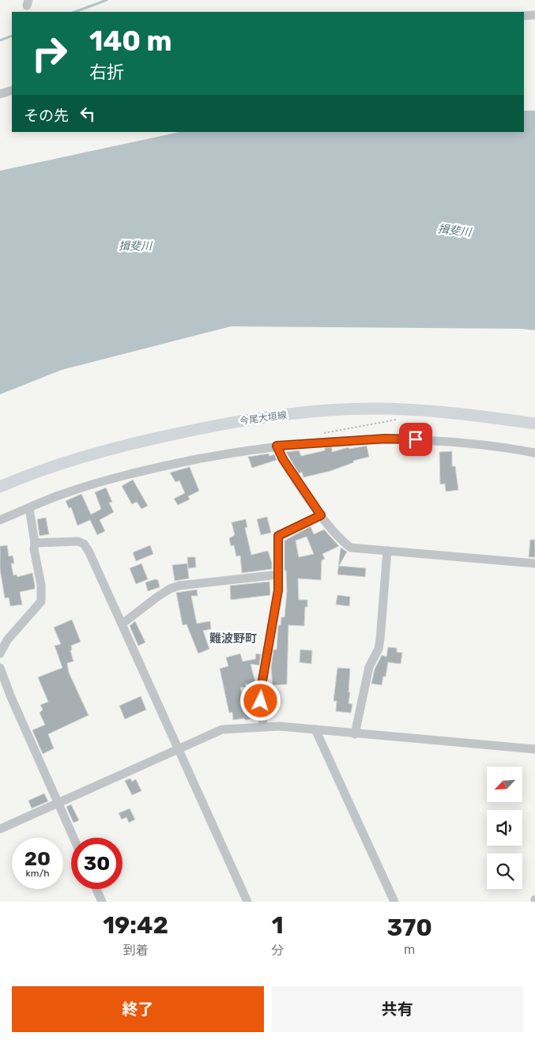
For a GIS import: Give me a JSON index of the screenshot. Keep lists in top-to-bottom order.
{
  "streets": {
    "main road": ["今尾大垣線"]
  },
  "districts": ["難波野町"],
  "water": ["揖斐川"],
  "north": "bottom left",
  "page": {
    "turn": ["140 m", "右折"],
    "then": "その先",
    "speed": "20 km/h",
    "limit": "30",
    "eta": [
      "19:42",
      "到着",
      "1",
      "分",
      "370",
      "m"
    ],
    "buttons": ["終了", "共有"]
  }
}
